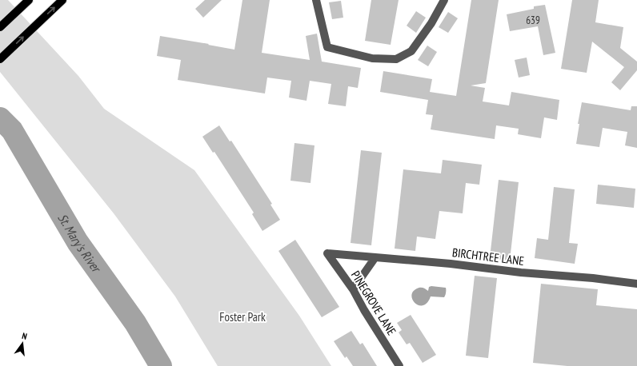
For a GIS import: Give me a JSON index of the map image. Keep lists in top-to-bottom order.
{
  "streets": {
    "street": ["BIRCHTREE LANE", "PINEGROVE LANE"]
  },
  "crossings": [
    ["BIRCHTREE LANE", "PINEGROVE LANE"]
  ],
  "water": ["St. Mary's River"],
  "parks": ["Foster Park"],
  "house_numbers": ["639"],
  "north": "top"
}
